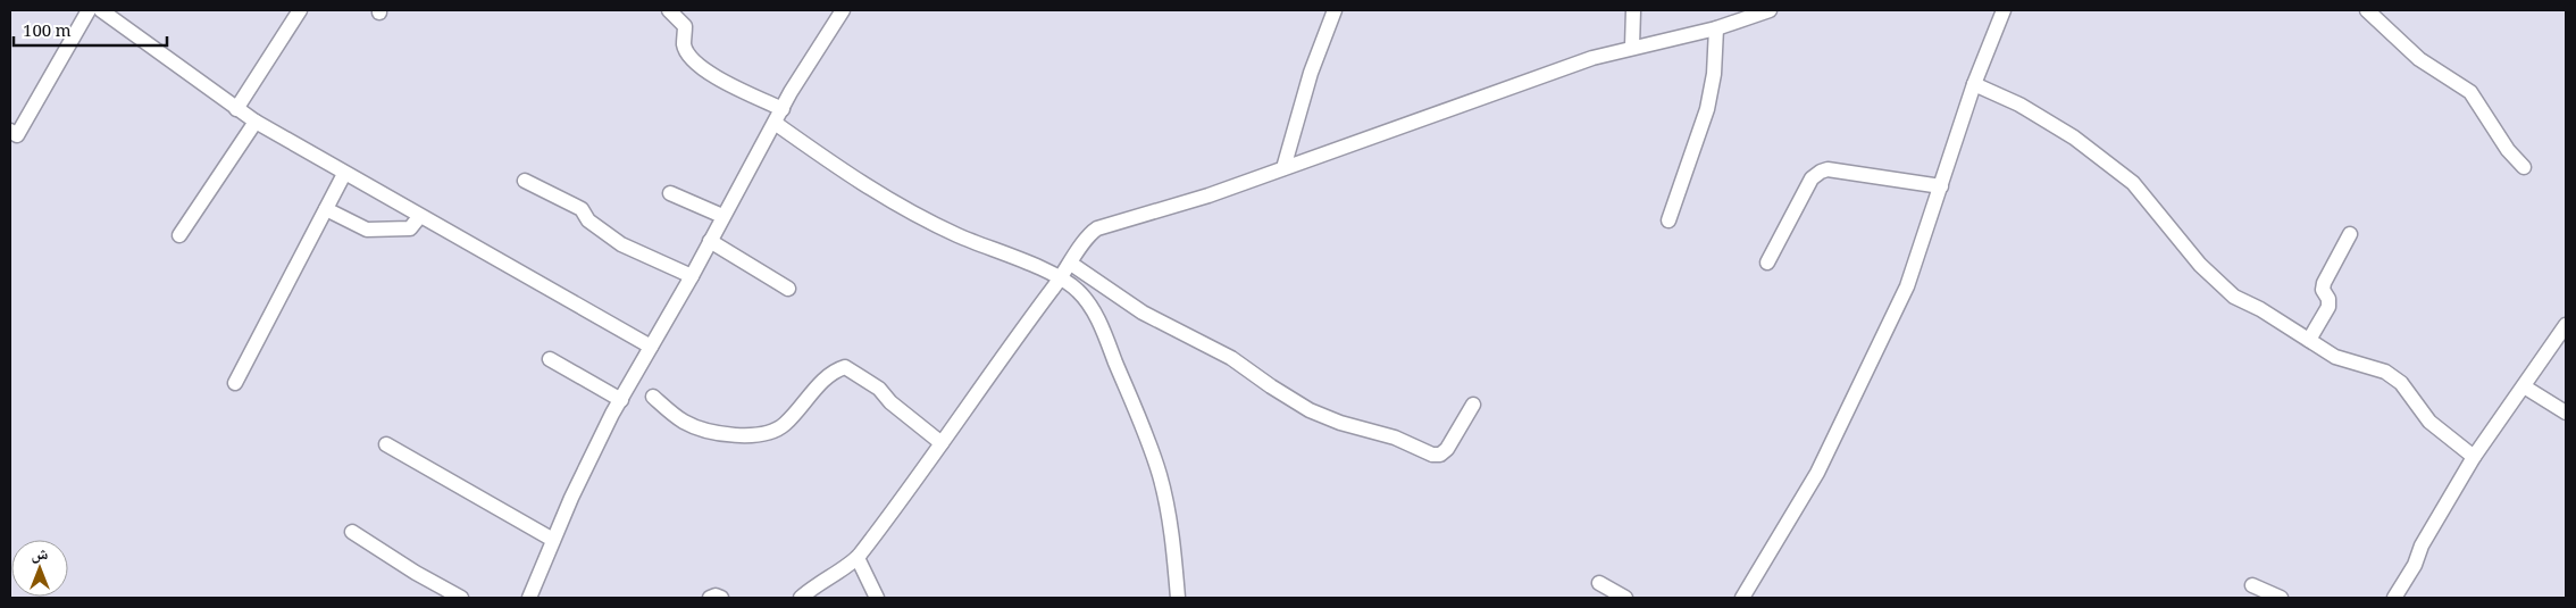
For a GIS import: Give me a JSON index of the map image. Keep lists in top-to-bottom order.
{
  "scale_bar": "100 m",
  "north": "top"
}
